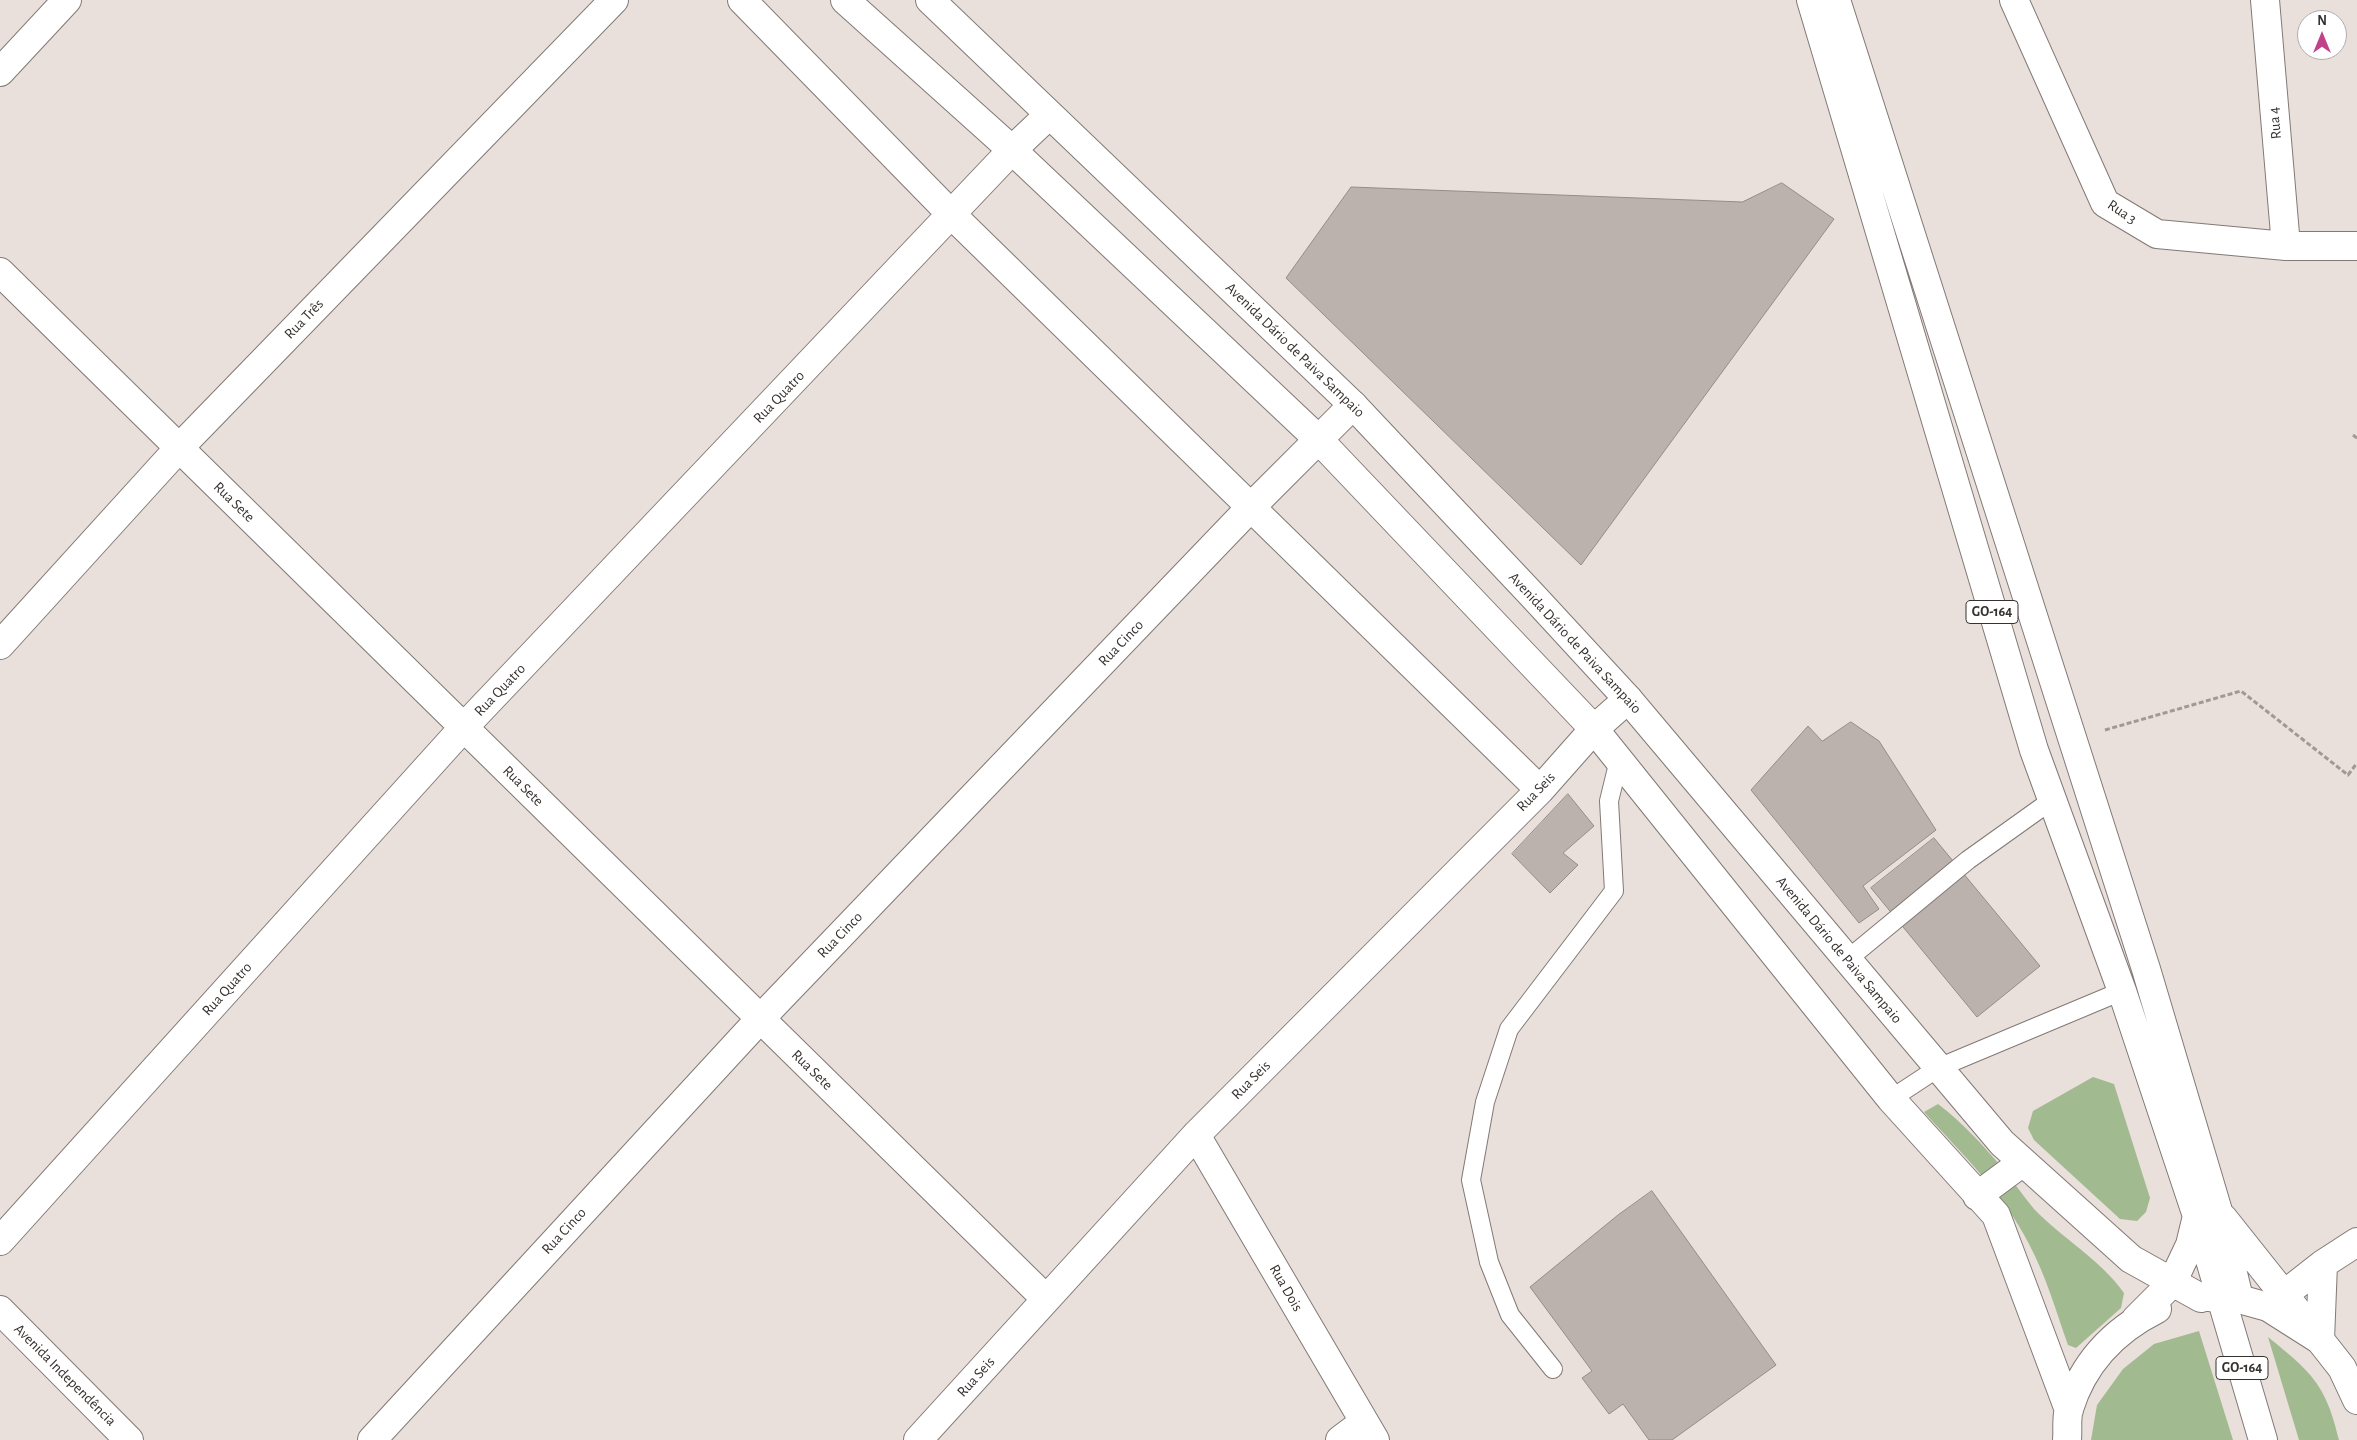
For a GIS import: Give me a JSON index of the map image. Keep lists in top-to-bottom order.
{
  "streets": {
    "street": [
      "Rua 4",
      "Rua 3",
      "Rua Três",
      "Avenida Dário de Paiva Sampaio",
      "Rua Quatro",
      "Rua Sete",
      "GO-164",
      "Rua Cinco",
      "Rua Seis",
      "Rua Dois",
      "Avenida Independência"
    ]
  },
  "crossings": [
    ["Rua 4", "Rua 3"],
    ["Rua Três", "Rua Sete"],
    ["Avenida Dário de Paiva Sampaio", "Rua Quatro"],
    ["Avenida Dário de Paiva Sampaio", "GO-164"],
    ["Avenida Dário de Paiva Sampaio", "Rua Cinco"],
    ["Avenida Dário de Paiva Sampaio", "Rua Seis"],
    ["Rua Quatro", "Rua Sete"],
    ["Rua Sete", "Rua Cinco"],
    ["Rua Sete", "Rua Seis"],
    ["Rua Seis", "Rua Dois"]
  ],
  "north": "top"
}
